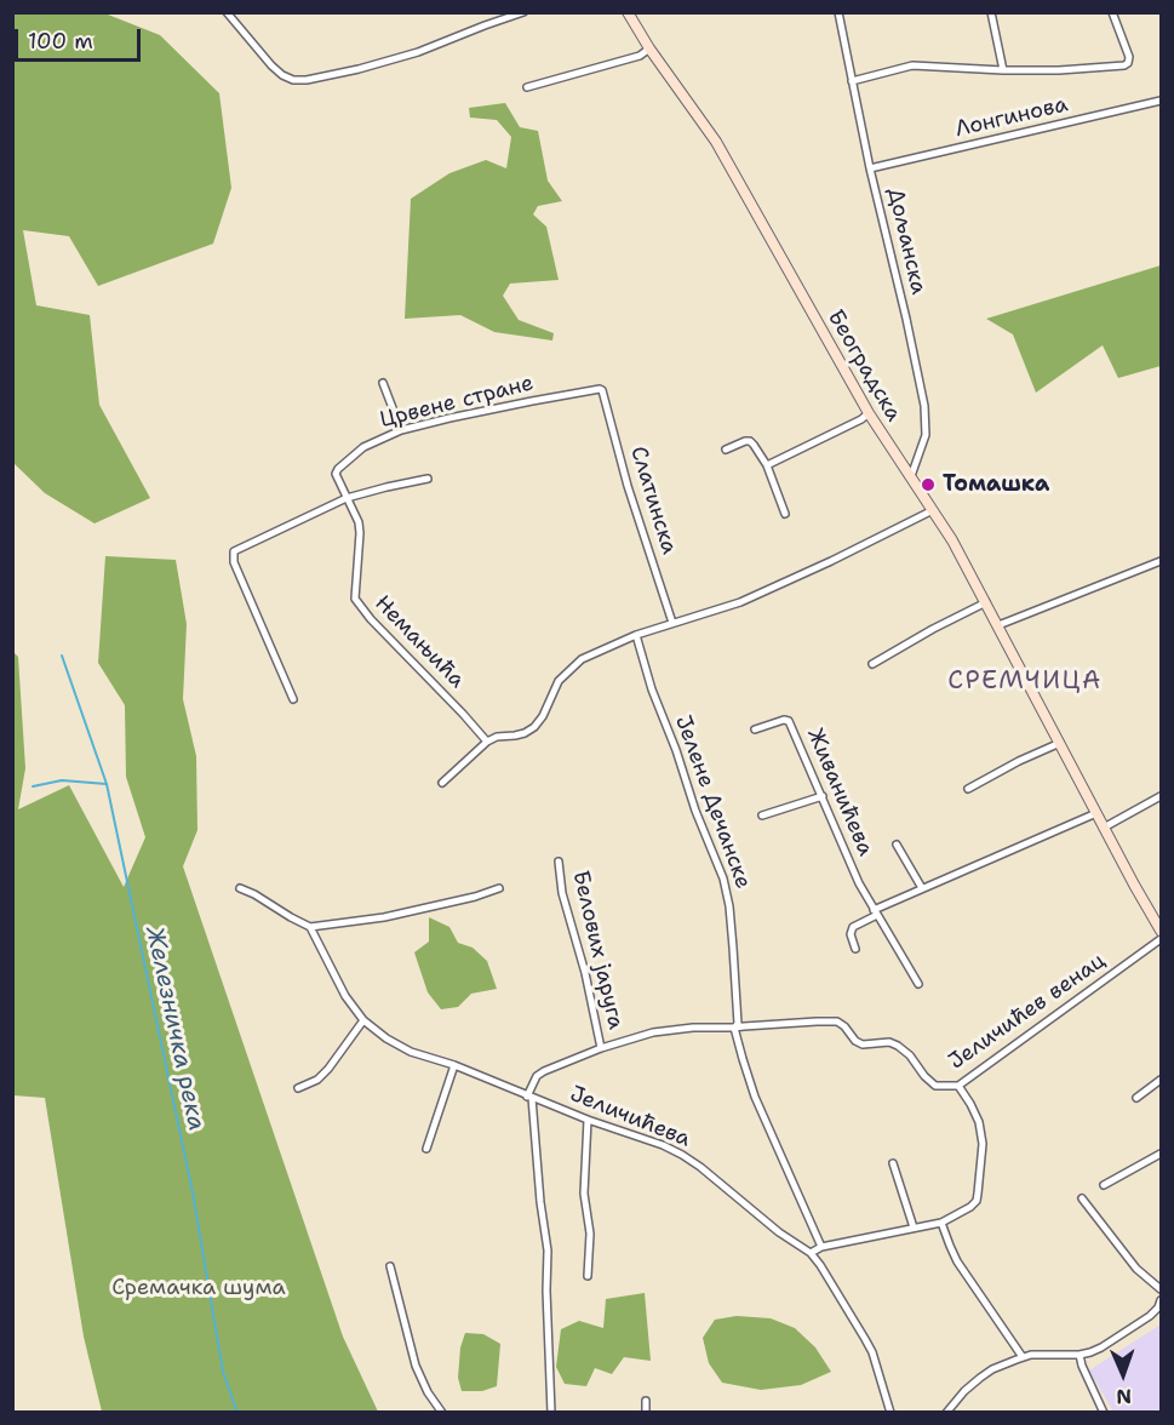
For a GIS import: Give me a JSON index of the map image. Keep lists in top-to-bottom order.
{
  "streets": {
    "main road": ["Београдска"],
    "street": [
      "Лонгинова",
      "Дољанска",
      "Црвене стране",
      "Слатинска",
      "Немањића",
      "Живанићева",
      "Јелене Дечанске",
      "Белових јаруга",
      "Јеличићев венац",
      "Јеличићева"
    ]
  },
  "crossings": [
    ["Лонгинова", "Дољанска"],
    ["Дољанска", "Београдска"],
    ["Црвене стране", "Слатинска"],
    ["Црвене стране", "Немањића"],
    ["Јелене Дечанске", "Јеличићев венац"],
    ["Белових јаруга", "Јеличићев венац"],
    ["Јеличићев венац", "Јеличићева"]
  ],
  "districts": ["СРЕМЧИЦА"],
  "water": ["Железничка река"],
  "parks": ["Сремачка шума"],
  "places": ["Томашка"],
  "scale_bar": "100 m",
  "north": "bottom"
}
